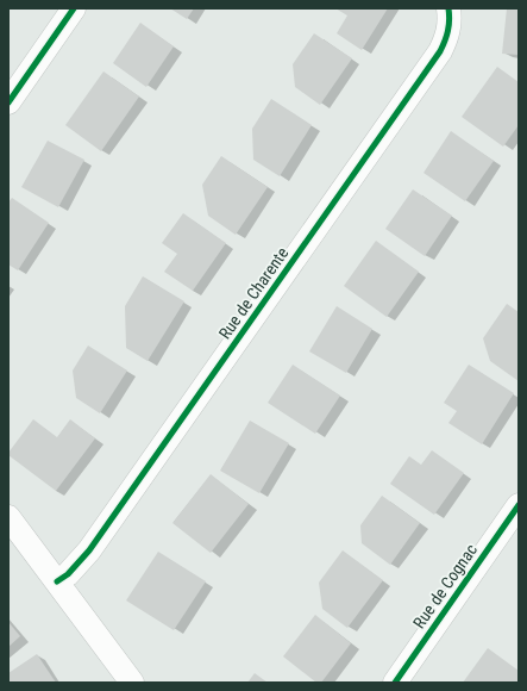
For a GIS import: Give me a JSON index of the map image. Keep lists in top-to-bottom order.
{
  "streets": {
    "street": ["Rue de Charente", "Rue de Cognac"]
  }
}
